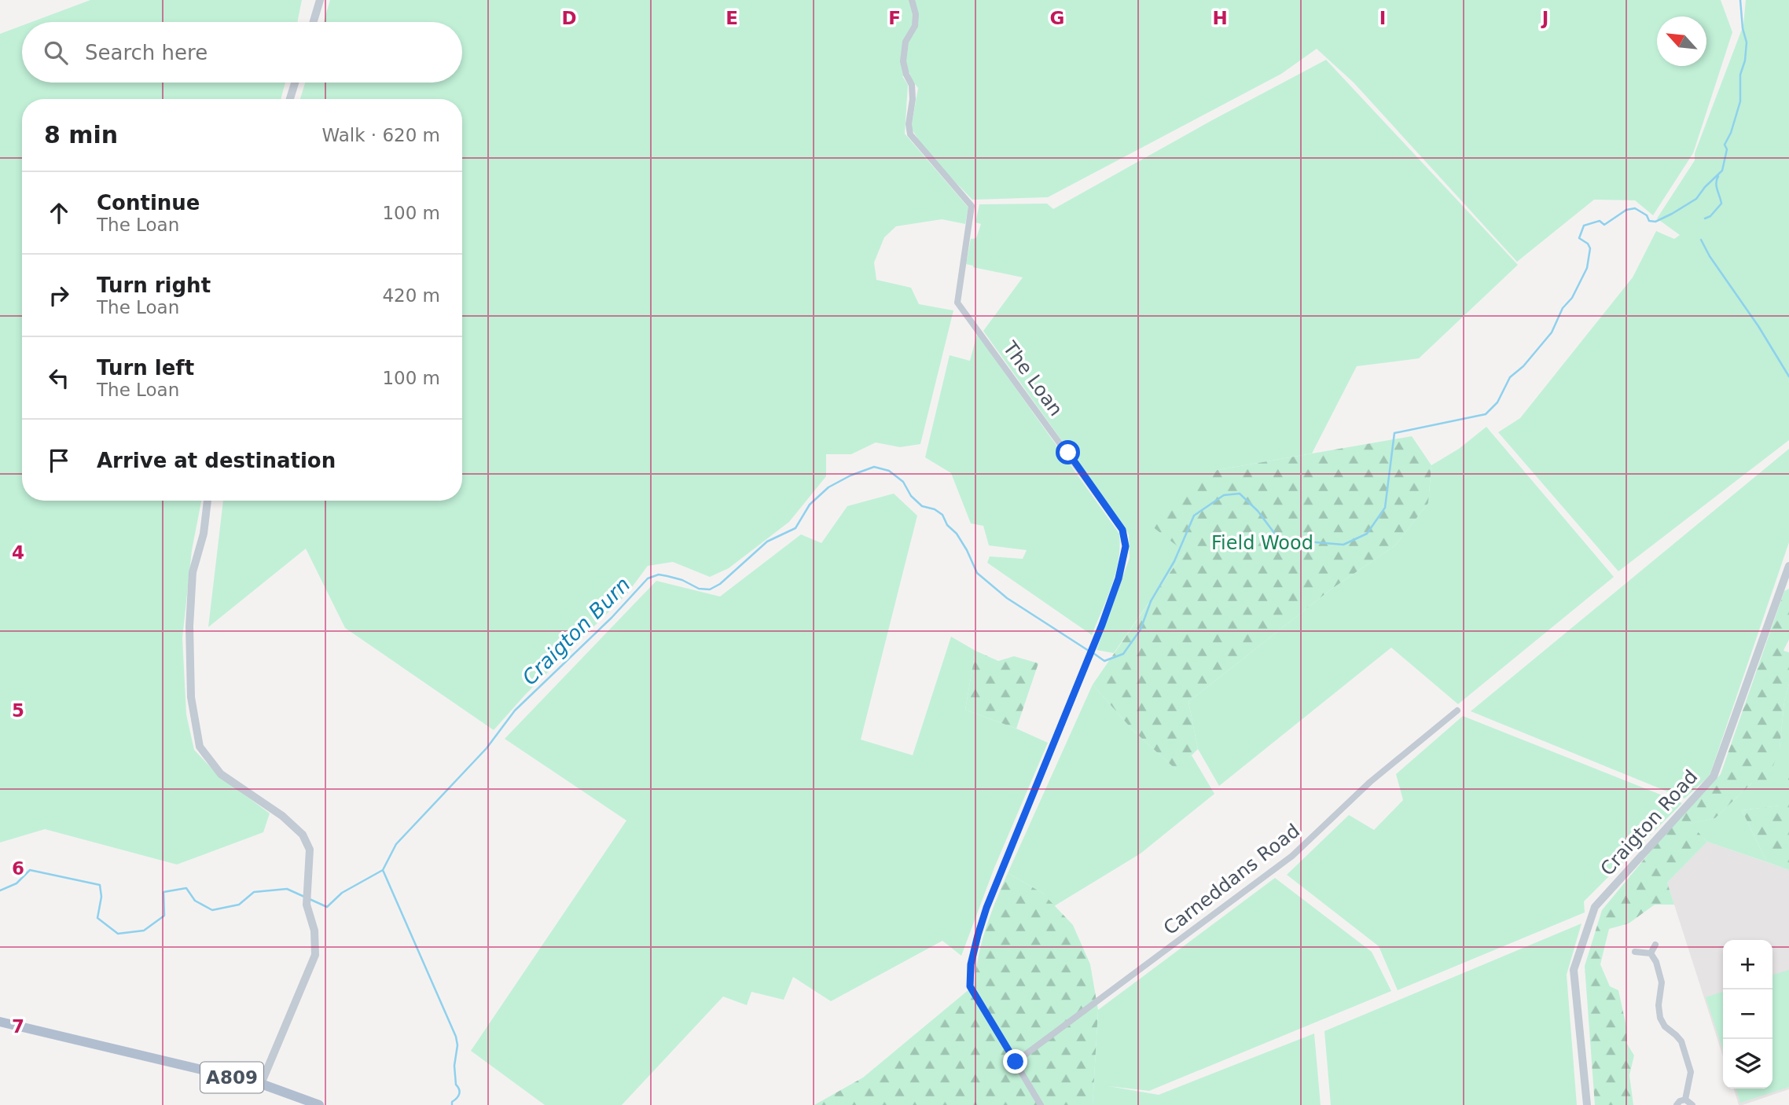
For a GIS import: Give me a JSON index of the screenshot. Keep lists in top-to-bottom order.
{
  "streets": {
    "main road": ["A809"],
    "street": ["The Loan", "Craigton Road", "Carneddans Road"]
  },
  "crossings": [
    ["The Loan", "Carneddans Road"]
  ],
  "water": ["Craigton Burn"],
  "parks": ["Field Wood"],
  "north": "top left",
  "page": {
    "search": "Search here",
    "heading": ["8 min", "Walk · 620 m"],
    "list": [
      ["Continue", "The Loan", "100 m"],
      ["Turn right", "The Loan", "420 m"],
      ["Turn left", "The Loan", "100 m"],
      "Arrive at destination"
    ],
    "map_buttons": ["+", "−"]
  },
  "grid": {
    "columns": [
      "D",
      "E",
      "F",
      "G",
      "H",
      "I",
      "J"
    ],
    "rows": [
      "4",
      "5",
      "6",
      "7"
    ]
  }
}
